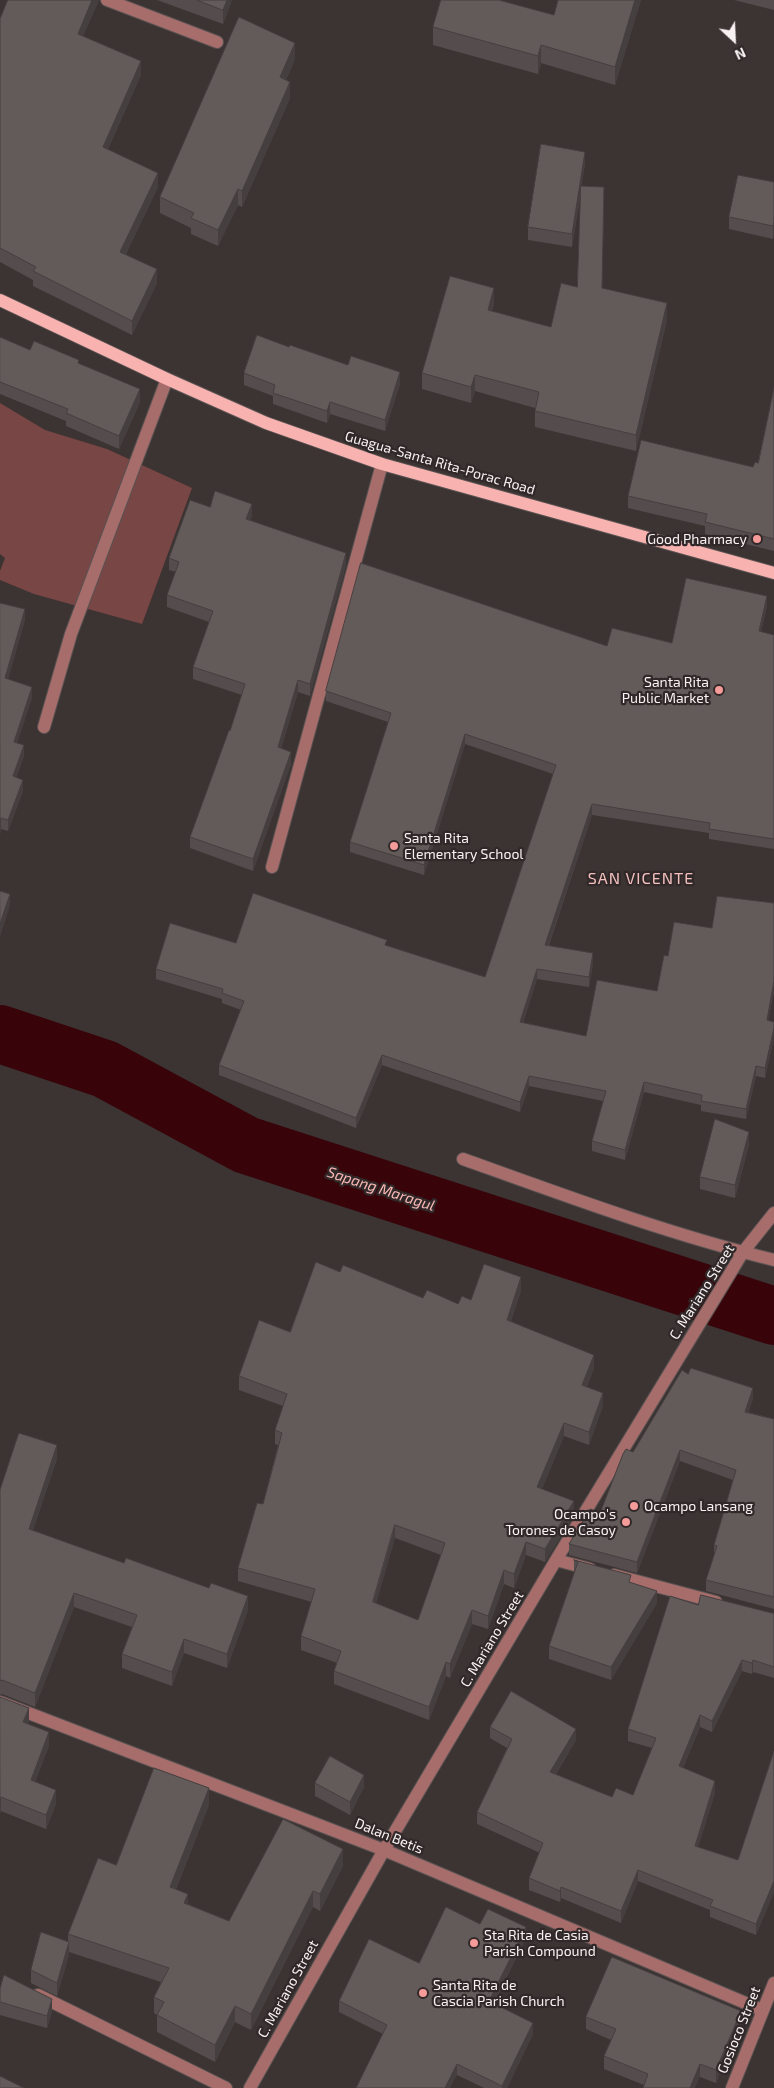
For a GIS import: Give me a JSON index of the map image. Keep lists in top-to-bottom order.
{
  "streets": {
    "main road": ["Guagua-Santa Rita-Porac Road"],
    "street": ["C. Mariano Street", "Dalan Betis", "Gosioco Street"]
  },
  "crossings": [
    ["C. Mariano Street", "Dalan Betis"],
    ["Dalan Betis", "Gosioco Street"]
  ],
  "districts": ["SAN VICENTE"],
  "water": ["Sapang Maragul"],
  "places": [
    "Good Pharmacy",
    "Santa Rita Public Market",
    "Santa Rita Elementary School",
    "Ocampo Lansang",
    "Ocampo's Torones de Casoy",
    "Sta Rita de Casia Parish Compound",
    "Santa Rita de Cascia Parish Church"
  ],
  "north": "bottom right"
}
